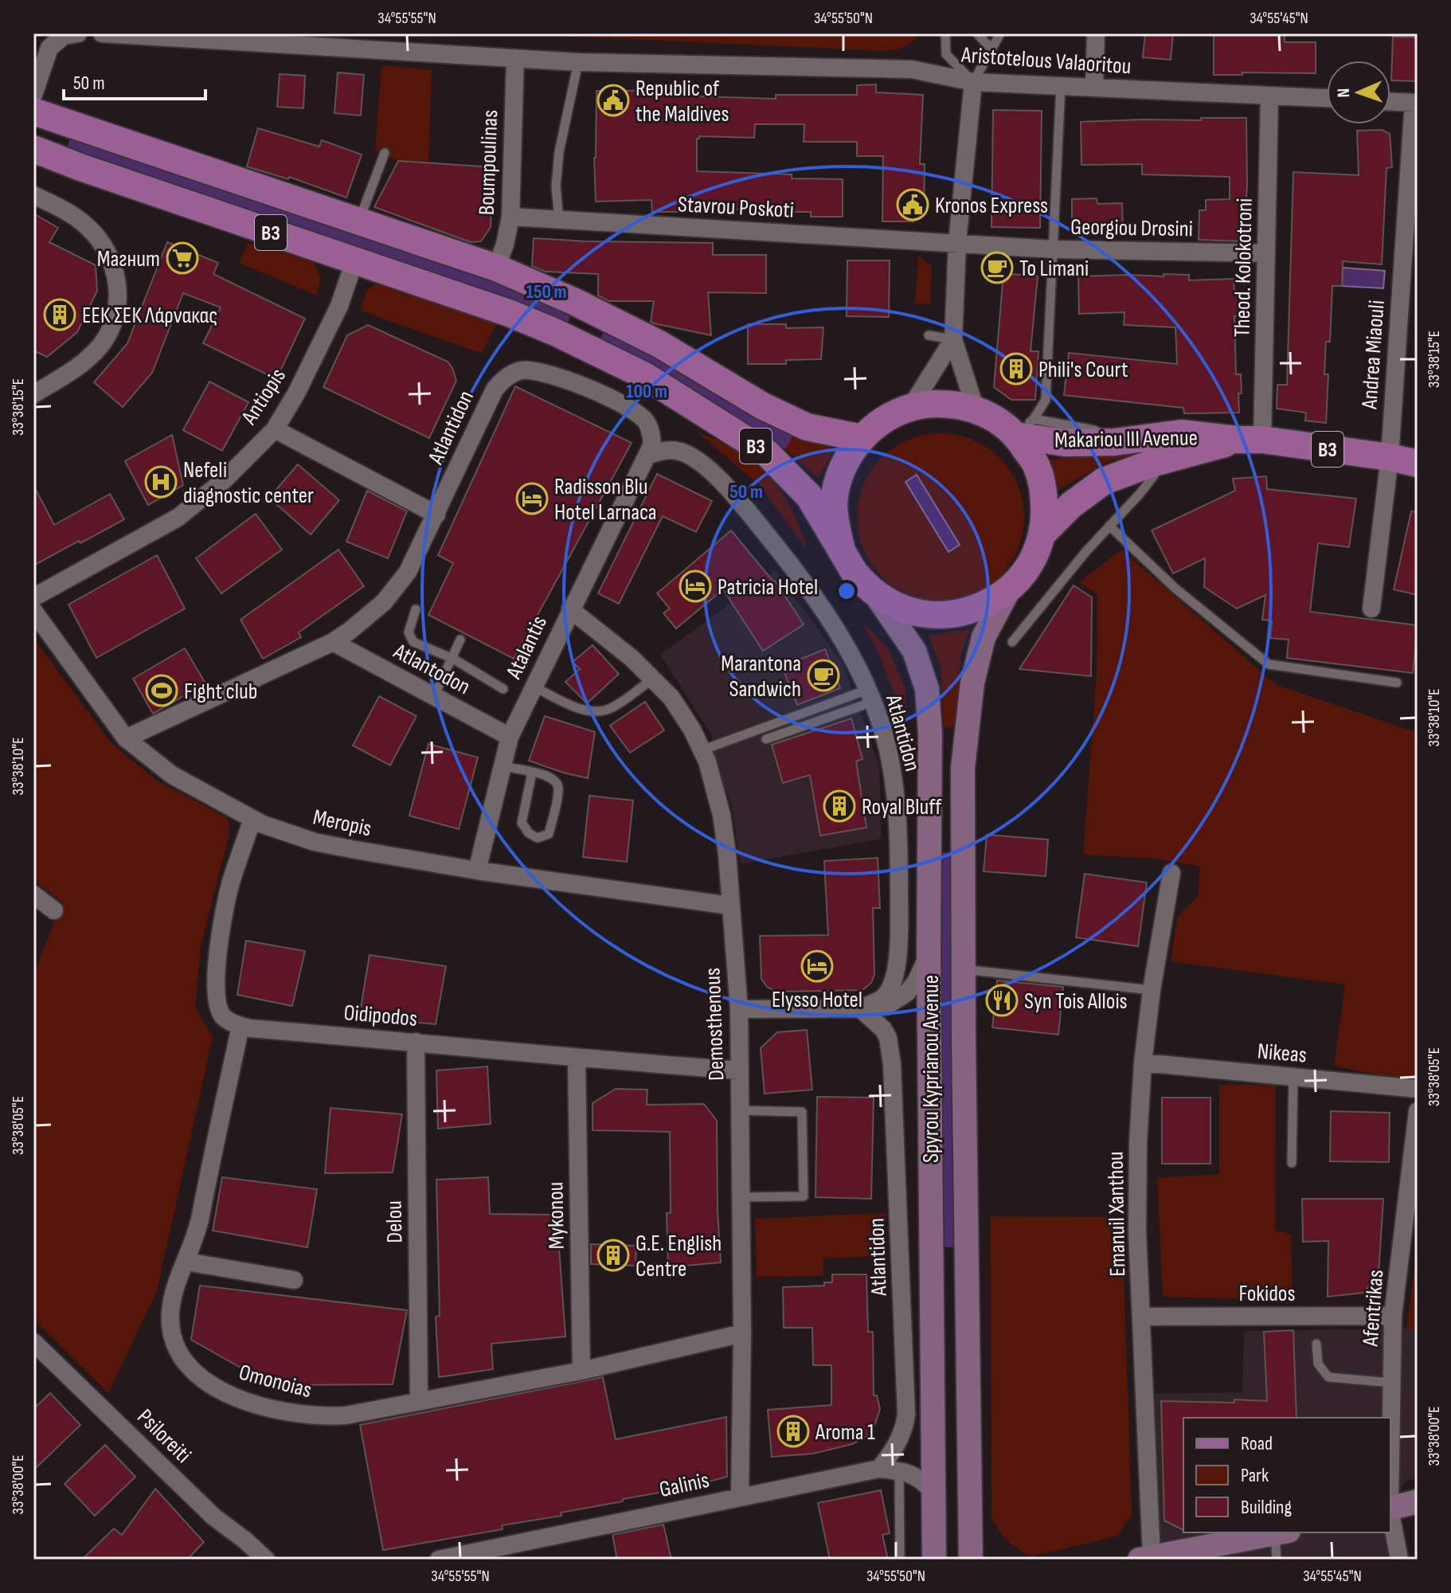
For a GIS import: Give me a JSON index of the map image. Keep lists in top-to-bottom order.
{
  "streets": {
    "main road": ["B3", "Makariou III Avenue", "Spyrou Kyprianou Avenue"],
    "street": [
      "Aristotelous Valaoritou",
      "Boumpoulinas",
      "Stavrou Poskoti",
      "Georgiou Drosini",
      "Theod. Kolokotroni",
      "Andrea Miaouli",
      "Antiopis",
      "Atlantidon",
      "Atalantis",
      "Atlantodon",
      "Meropis",
      "Oidipodos",
      "Demosthenous",
      "Nikeas",
      "Emanuil Xanthou",
      "Mykonou",
      "Delou",
      "Fokidos",
      "Afentrikas",
      "Omonoias",
      "Psiloreiti",
      "Galinis"
    ]
  },
  "crossings": [
    ["Aristotelous Valaoritou", "Boumpoulinas"],
    ["Aristotelous Valaoritou", "Theod. Kolokotroni"],
    ["Boumpoulinas", "Stavrou Poskoti"],
    ["Boumpoulinas", "B3"],
    ["Stavrou Poskoti", "Georgiou Drosini"],
    ["Georgiou Drosini", "Theod. Kolokotroni"],
    ["B3", "Antiopis"],
    ["B3", "Makariou III Avenue"],
    ["B3", "Spyrou Kyprianou Avenue"],
    ["Theod. Kolokotroni", "Makariou III Avenue"],
    ["Andrea Miaouli", "Makariou III Avenue"],
    ["Atlantidon", "Atalantis"],
    ["Atlantidon", "Atlantodon"],
    ["Atlantidon", "Meropis"],
    ["Atlantidon", "Galinis"],
    ["Makariou III Avenue", "Spyrou Kyprianou Avenue"],
    ["Atalantis", "Atlantodon"],
    ["Atalantis", "Meropis"],
    ["Atalantis", "Demosthenous"],
    ["Meropis", "Demosthenous"],
    ["Oidipodos", "Demosthenous"],
    ["Oidipodos", "Mykonou"],
    ["Oidipodos", "Delou"],
    ["Oidipodos", "Omonoias"],
    ["Demosthenous", "Omonoias"],
    ["Demosthenous", "Galinis"],
    ["Nikeas", "Emanuil Xanthou"],
    ["Spyrou Kyprianou Avenue", "Galinis"],
    ["Emanuil Xanthou", "Fokidos"],
    ["Mykonou", "Omonoias"],
    ["Delou", "Omonoias"],
    ["Fokidos", "Afentrikas"]
  ],
  "places": {
    "public building": ["Republic of the Maldives", "Kronos Express"],
    "supermarket": ["Магнит"],
    "cafe": ["To Limani", "Marantona Sandwich"],
    "building": [
      "ΕΕΚ ΣΕΚ Λάρνακας",
      "Phili's Court",
      "Royal Bluff",
      "G.E. English Centre",
      "Aroma 1"
    ],
    "hospital": ["Nefeli diagnostic center"],
    "hotel": ["Radisson Blu Hotel Larnaca", "Patricia Hotel", "Elysso Hotel"],
    "sports": ["Fight club"],
    "restaurant": ["Syn Tois Allois"]
  },
  "legend": ["Road", "Park", "Building"],
  "scale_bar": "50 m",
  "north": "left",
  "coordinates": [
    "34°55'55\"N",
    "34°55'50\"N",
    "34°55'45\"N",
    "33°38'15\"E",
    "33°38'10\"E",
    "33°38'05\"E",
    "33°38'00\"E"
  ],
  "rings": ["150 m", "100 m", "50 m"]
}
